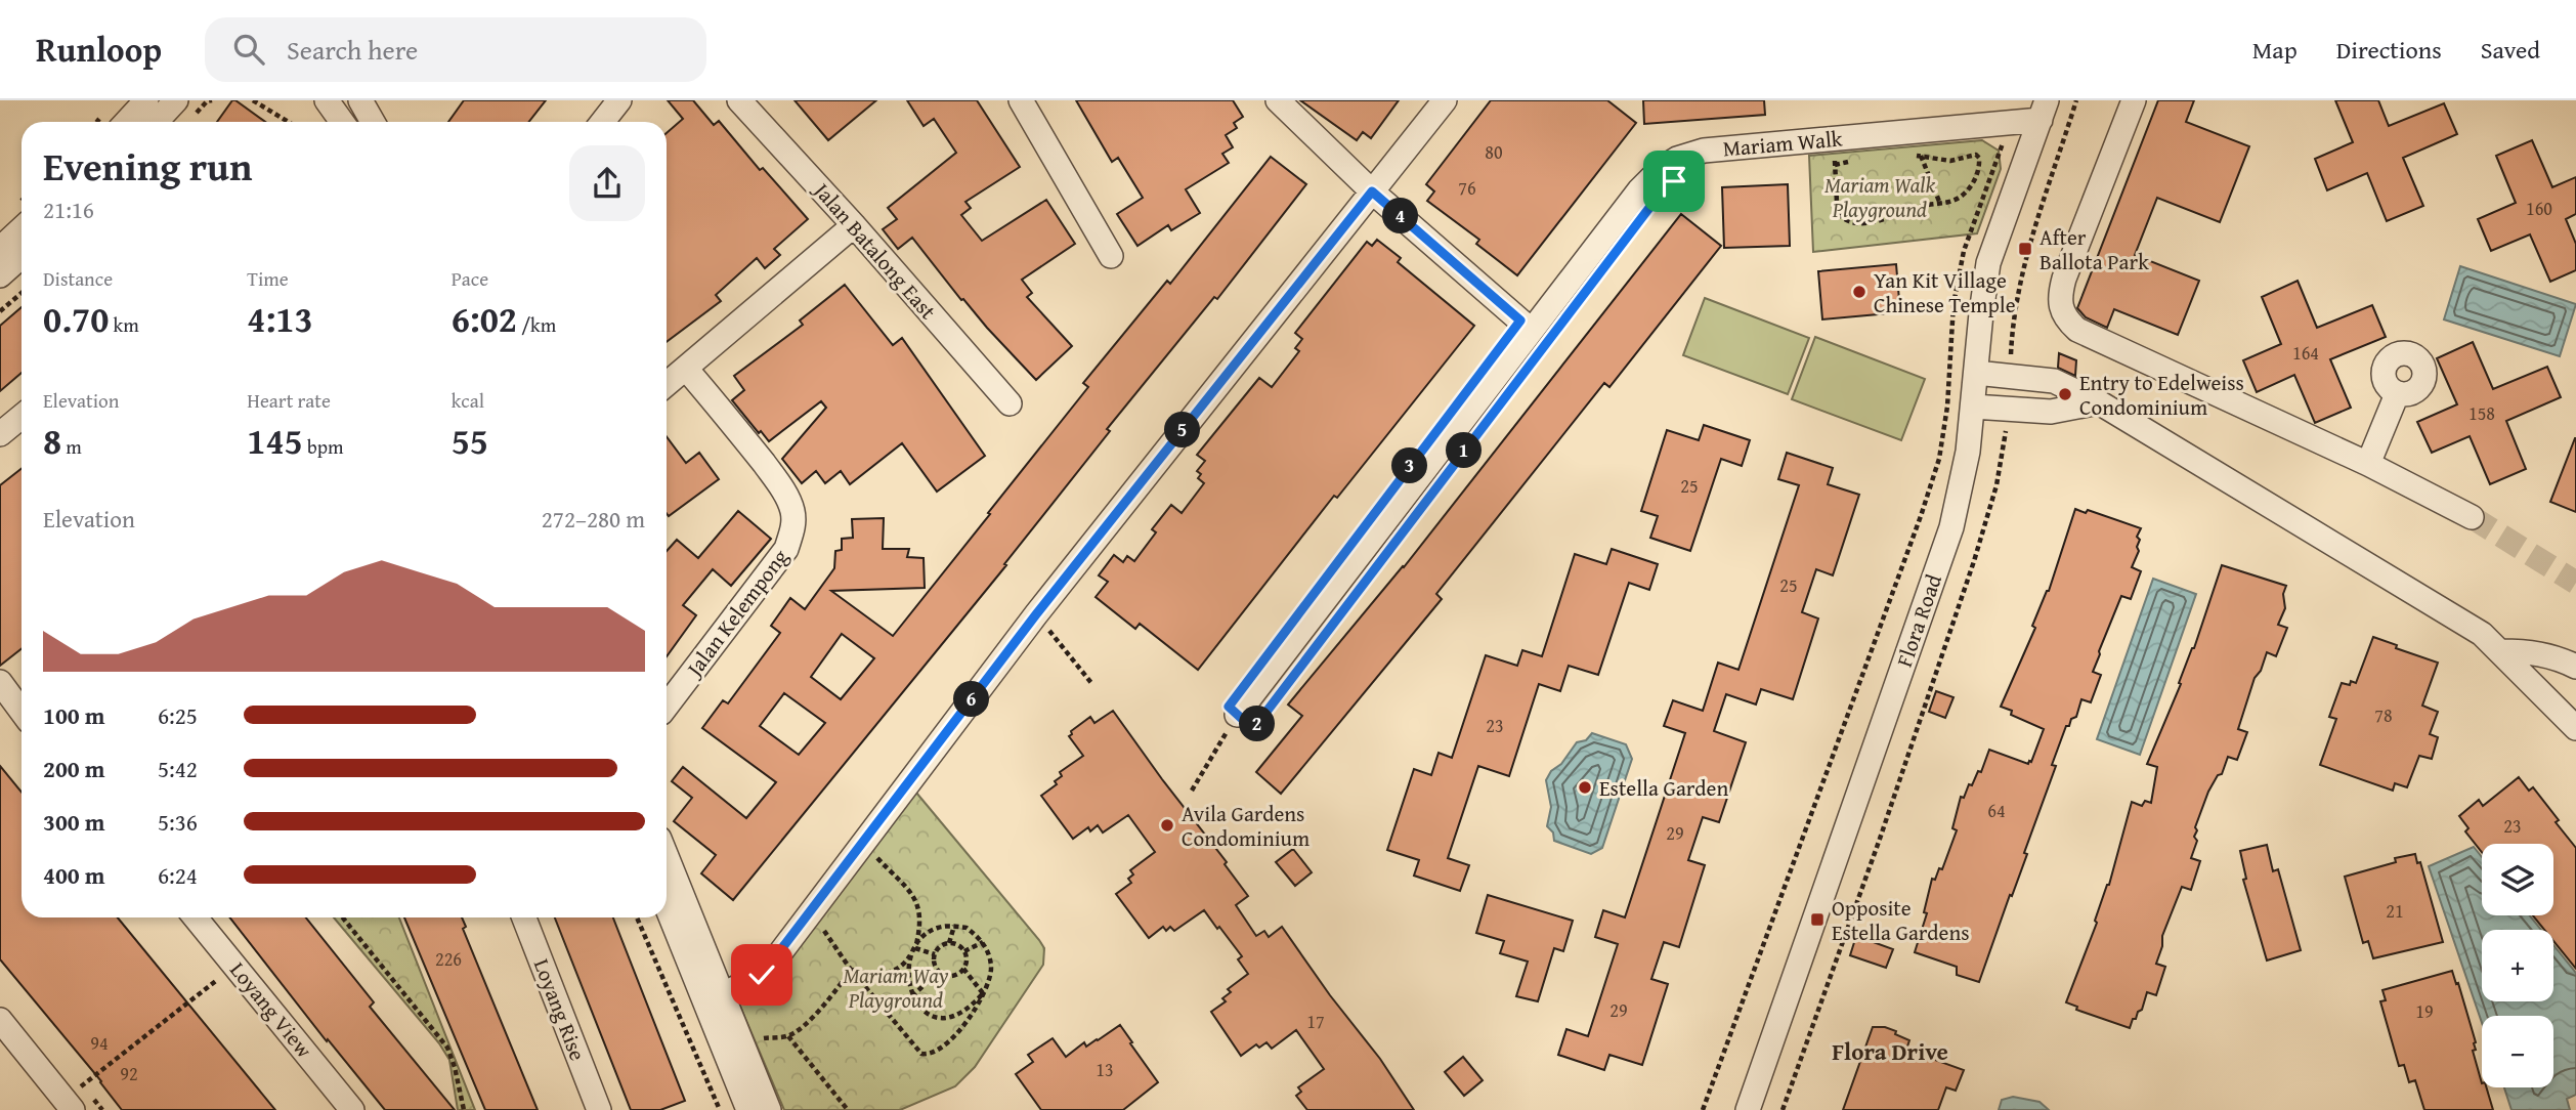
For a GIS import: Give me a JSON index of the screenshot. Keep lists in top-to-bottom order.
{
  "streets": {
    "street": [
      "Mariam Walk",
      "Jalan Batalong East",
      "Jalan Kelempong",
      "Flora Road",
      "Loyang View",
      "Loyang Rise"
    ]
  },
  "crossings": [
    ["Mariam Walk", "Flora Road"]
  ],
  "districts": ["Flora Drive"],
  "parks": ["Mariam Walk Playground", "Mariam Way Playground"],
  "places": {
    "transit": ["After Ballota Park", "Opposite Estella Gardens"],
    "other": [
      "Yan Kit Village Chinese Temple",
      "Entry to Edelweiss Condominium",
      "Estella Garden",
      "Avila Gardens Condominium"
    ]
  },
  "house_numbers": [
    "80",
    "76",
    "160",
    "164",
    "158",
    "25",
    "25",
    "78",
    "23",
    "64",
    "23",
    "29",
    "21",
    "226",
    "29",
    "19",
    "17",
    "94",
    "13",
    "92"
  ],
  "page": {
    "header": "Runloop",
    "search": "Search here",
    "nav": ["Map", "Directions", "Saved"],
    "heading": ["Evening run", "21:16"],
    "pins": [
      "4",
      "5",
      "1",
      "3",
      "6",
      "2"
    ],
    "stats": [
      ["Distance", "0.70 km"],
      ["Time", "4:13"],
      ["Pace", "6:02 /km"],
      ["Elevation", "8 m"],
      ["Heart rate", "145 bpm"],
      ["kcal", "55"]
    ],
    "chart": ["Elevation", "272–280 m"],
    "list": [
      {
        "name": "100 m",
        "note": "6:25"
      },
      {
        "name": "200 m",
        "note": "5:42"
      },
      {
        "name": "300 m",
        "note": "5:36"
      },
      {
        "name": "400 m",
        "note": "6:24"
      }
    ],
    "map_buttons": ["+", "−"]
  }
}
